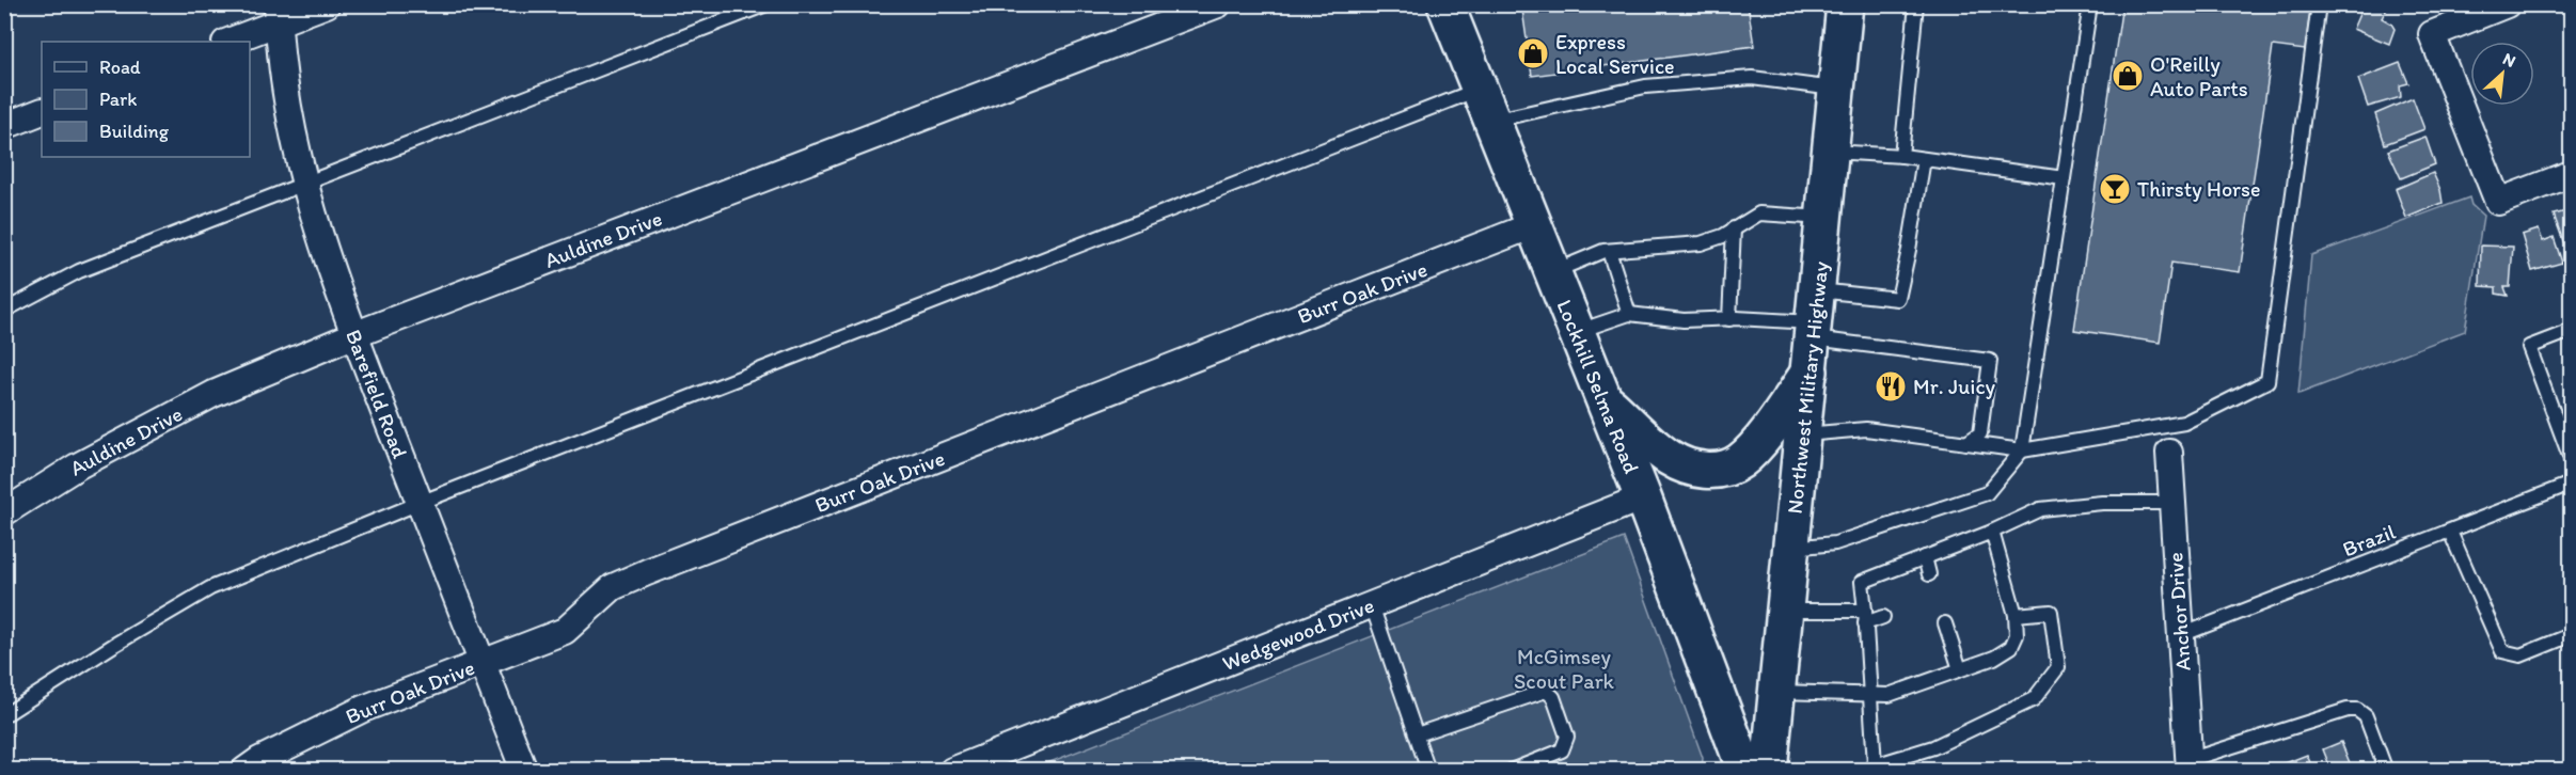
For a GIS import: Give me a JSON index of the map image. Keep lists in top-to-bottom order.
{
  "streets": {
    "main road": ["Lockhill Selma Road", "Northwest Military Highway"],
    "street": [
      "Auldine Drive",
      "Burr Oak Drive",
      "Barefield Road",
      "Anchor Drive",
      "Wedgewood Drive"
    ],
    "lane": ["Brazil"]
  },
  "crossings": [
    ["Auldine Drive", "Barefield Road"],
    ["Burr Oak Drive", "Lockhill Selma Road"],
    ["Burr Oak Drive", "Barefield Road"],
    ["Lockhill Selma Road", "Wedgewood Drive"],
    ["Brazil", "Anchor Drive"]
  ],
  "parks": ["McGimsey Scout Park"],
  "places": {
    "shop": ["Express Local Service", "O'Reilly Auto Parts"],
    "bar": ["Thirsty Horse"],
    "restaurant": ["Mr. Juicy"]
  },
  "legend": ["Road", "Park", "Building"],
  "north": "top right"
}
